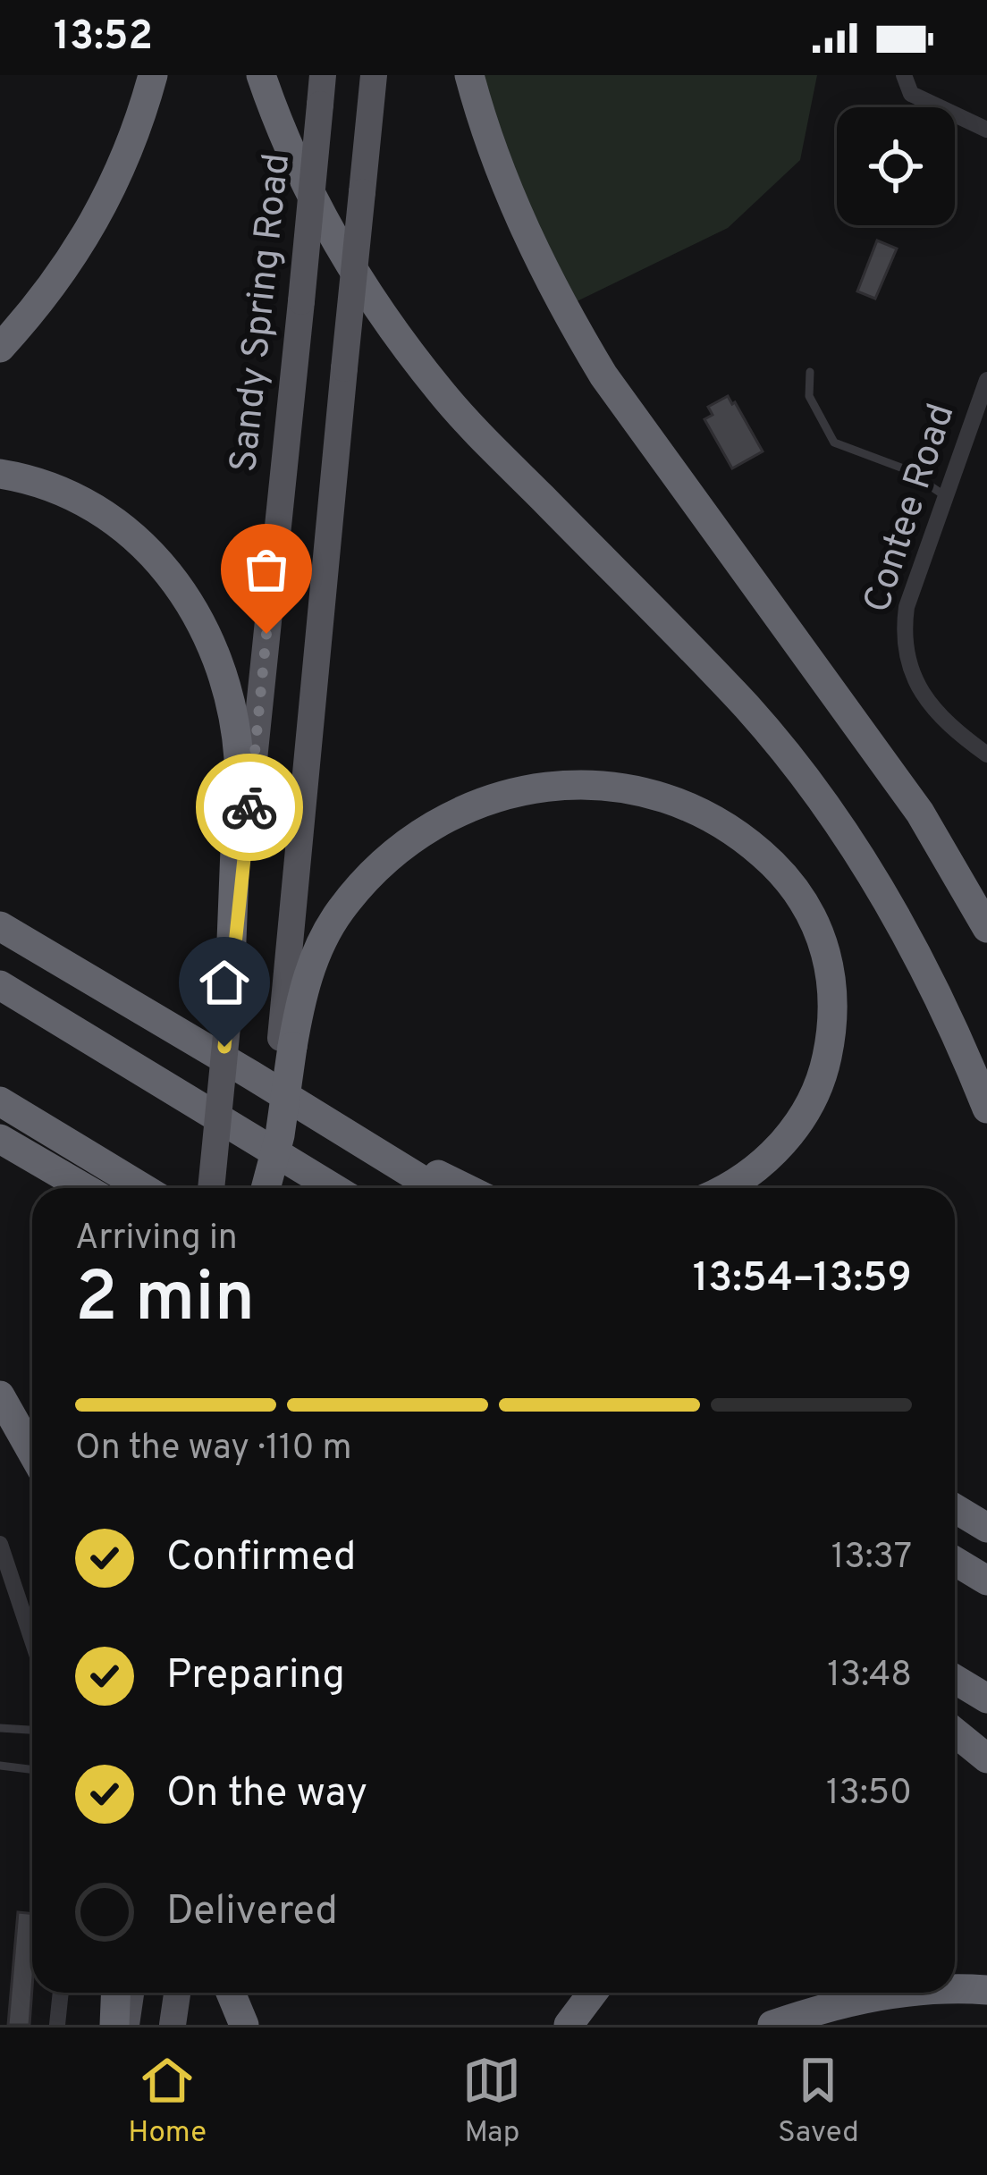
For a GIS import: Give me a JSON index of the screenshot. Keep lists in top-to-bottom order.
{
  "streets": {
    "main road": ["Sandy Spring Road"],
    "street": ["Contee Road"]
  },
  "page": {
    "status": "13:52",
    "heading": ["2 min", "Arriving in", "13:54–13:59"],
    "bar": "On the way · 110 m",
    "list": [
      ["Confirmed", "13:37"],
      ["Preparing", "13:48"],
      ["On the way", "13:50"],
      "Delivered"
    ],
    "tabs": ["Home", "Map", "Saved"]
  }
}
